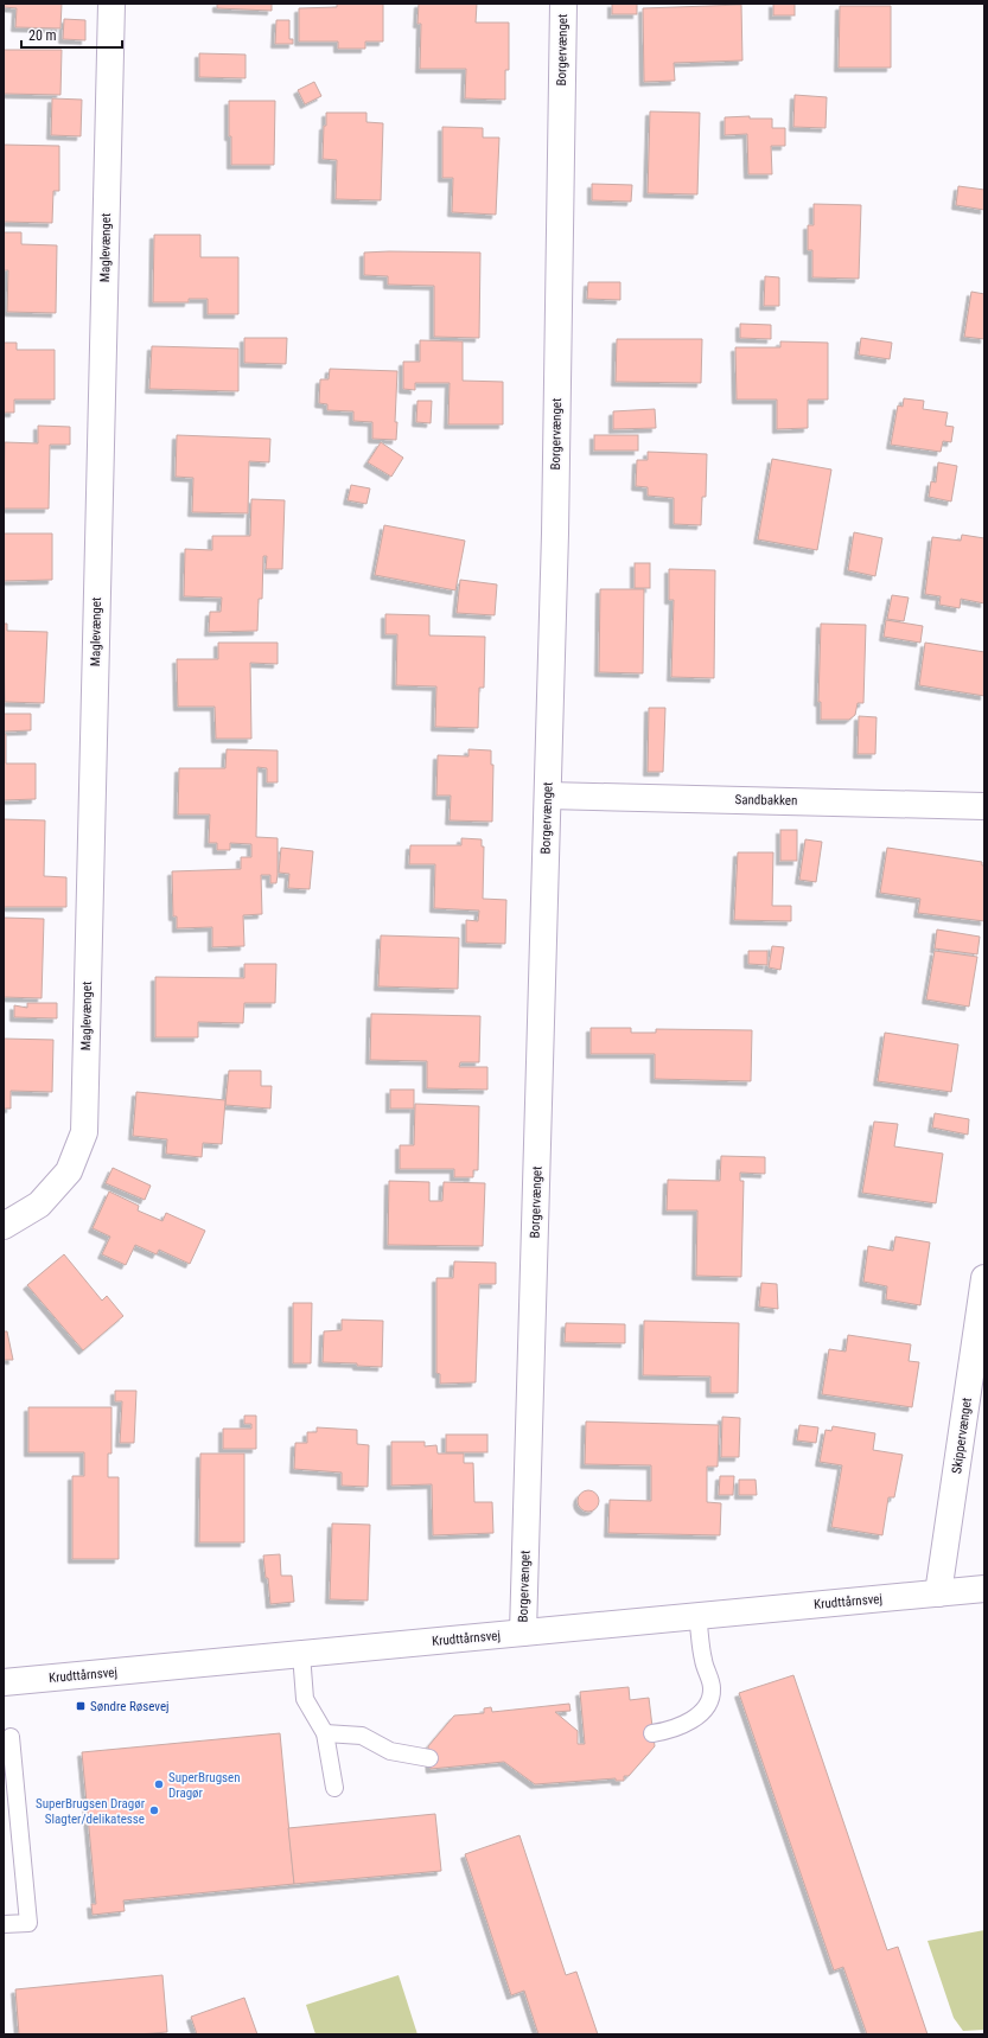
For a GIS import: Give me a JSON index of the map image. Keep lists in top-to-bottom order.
{
  "streets": {
    "street": [
      "Borgervænget",
      "Maglevænget",
      "Sandbakken",
      "Skippervænget",
      "Krudttårnsvej"
    ]
  },
  "crossings": [
    ["Borgervænget", "Sandbakken"],
    ["Borgervænget", "Krudttårnsvej"],
    ["Skippervænget", "Krudttårnsvej"]
  ],
  "places": {
    "transit": ["Søndre Røsevej"],
    "other": ["SuperBrugsen Dragør", "SuperBrugsen Dragør Slagter/delikatesse"]
  },
  "scale_bar": "20 m"
}
